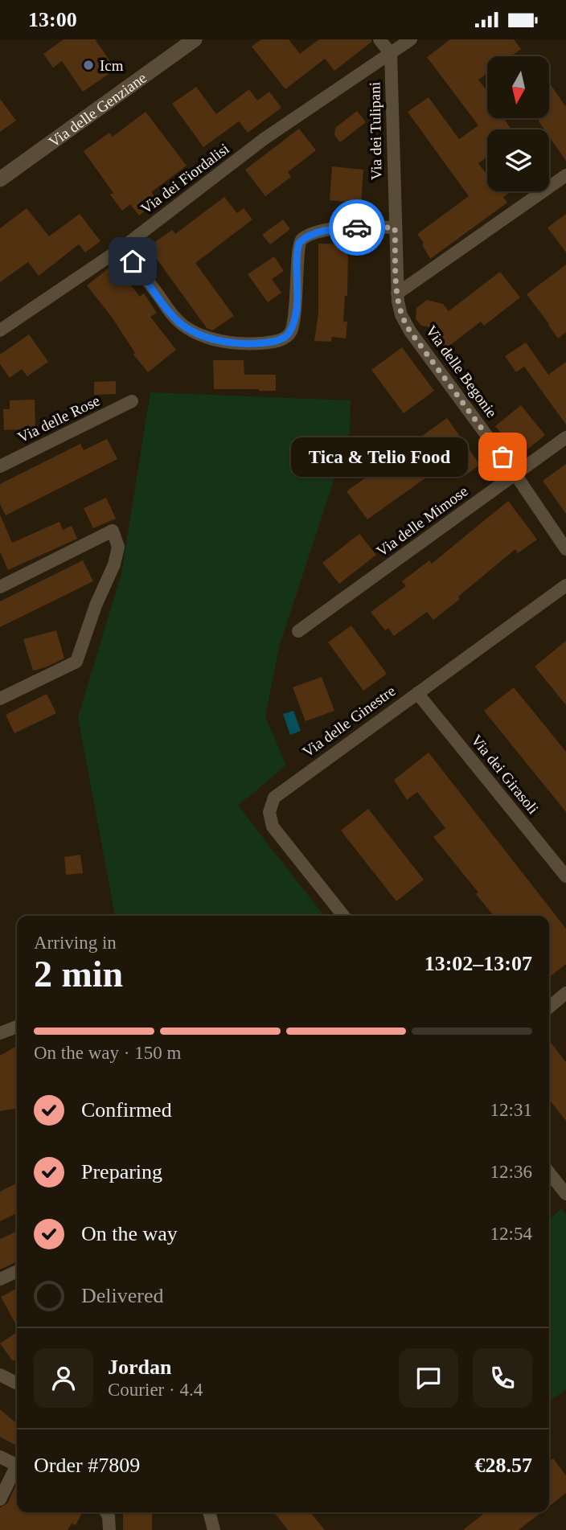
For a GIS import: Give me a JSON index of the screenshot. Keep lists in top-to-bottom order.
{
  "streets": {
    "street": [
      "Via delle Genziane",
      "Via dei Tulipani",
      "Via dei Fiordalisi",
      "Via delle Begonie",
      "Via delle Rose",
      "Via delle Mimose",
      "Via delle Ginestre",
      "Via dei Girasoli"
    ]
  },
  "crossings": [
    ["Via dei Tulipani", "Via dei Fiordalisi"],
    ["Via dei Tulipani", "Via delle Begonie"],
    ["Via delle Begonie", "Via delle Mimose"],
    ["Via delle Ginestre", "Via dei Girasoli"]
  ],
  "places": ["Icm", "Tica & Telio Food"],
  "north": "bottom",
  "page": {
    "status": "13:00",
    "bubble": "Tica & Telio Food",
    "heading": ["2 min", "Arriving in", "13:02–13:07"],
    "panel": [
      "Jordan",
      "Courier · 4.4",
      "Order #7809",
      "€28.57"
    ],
    "bar": "On the way · 150 m",
    "list": [
      ["Confirmed", "12:31"],
      ["Preparing", "12:36"],
      ["On the way", "12:54"],
      "Delivered"
    ]
  }
}
